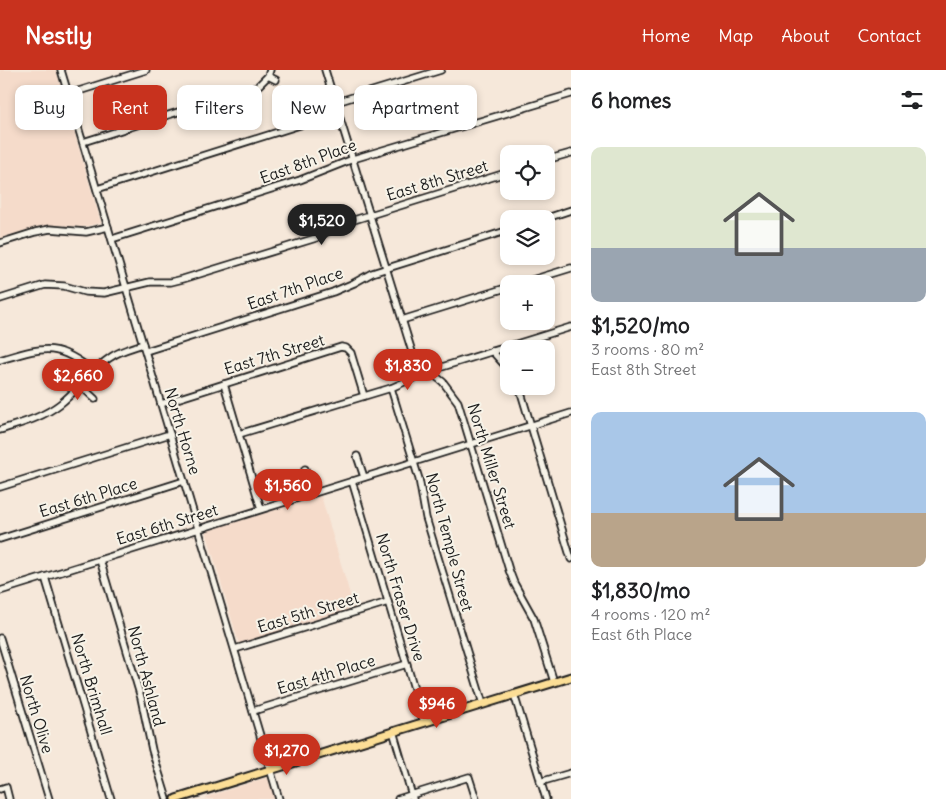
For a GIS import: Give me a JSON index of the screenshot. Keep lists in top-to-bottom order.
{
  "streets": {
    "street": [
      "East 8th Place",
      "East 8th Street",
      "East 7th Place",
      "East 7th Street",
      "North Horne",
      "North Miller Street",
      "East 6th Place",
      "East 6th Street",
      "North Temple Street",
      "North Fraser Drive",
      "East 5th Street",
      "East 4th Place",
      "North Ashland",
      "North Brimhall",
      "North Olive"
    ]
  },
  "crossings": [
    ["East 8th Place", "North Horne"],
    ["East 8th Place", "North Miller Street"],
    ["East 8th Street", "North Horne"],
    ["East 8th Street", "North Miller Street"],
    ["East 7th Place", "North Horne"],
    ["East 7th Place", "North Miller Street"],
    ["East 7th Street", "North Horne"],
    ["North Horne", "East 6th Place"],
    ["North Horne", "East 6th Street"],
    ["North Horne", "East 5th Street"],
    ["North Horne", "East 4th Place"],
    ["North Miller Street", "East 6th Street"],
    ["East 6th Street", "North Temple Street"],
    ["East 6th Street", "North Fraser Drive"],
    ["East 6th Street", "North Ashland"],
    ["East 6th Street", "North Brimhall"],
    ["North Fraser Drive", "East 5th Street"],
    ["North Fraser Drive", "East 4th Place"]
  ],
  "page": {
    "header": "Nestly",
    "nav": [
      "Home",
      "Map",
      "About",
      "Contact"
    ],
    "heading": "6 homes",
    "chip": [
      "Buy",
      "Rent",
      "Filters",
      "New",
      "Apartment"
    ],
    "list": [
      {
        "name": "$1,520/mo",
        "note": "3 rooms · 80 m² · East 8th Street"
      },
      {
        "name": "$1,830/mo",
        "note": "4 rooms · 120 m² · East 6th Place"
      }
    ],
    "map_buttons": ["+", "−"],
    "price": [
      "$1,520",
      "$1,830",
      "$2,660",
      "$1,560",
      "$946",
      "$1,270"
    ]
  }
}
